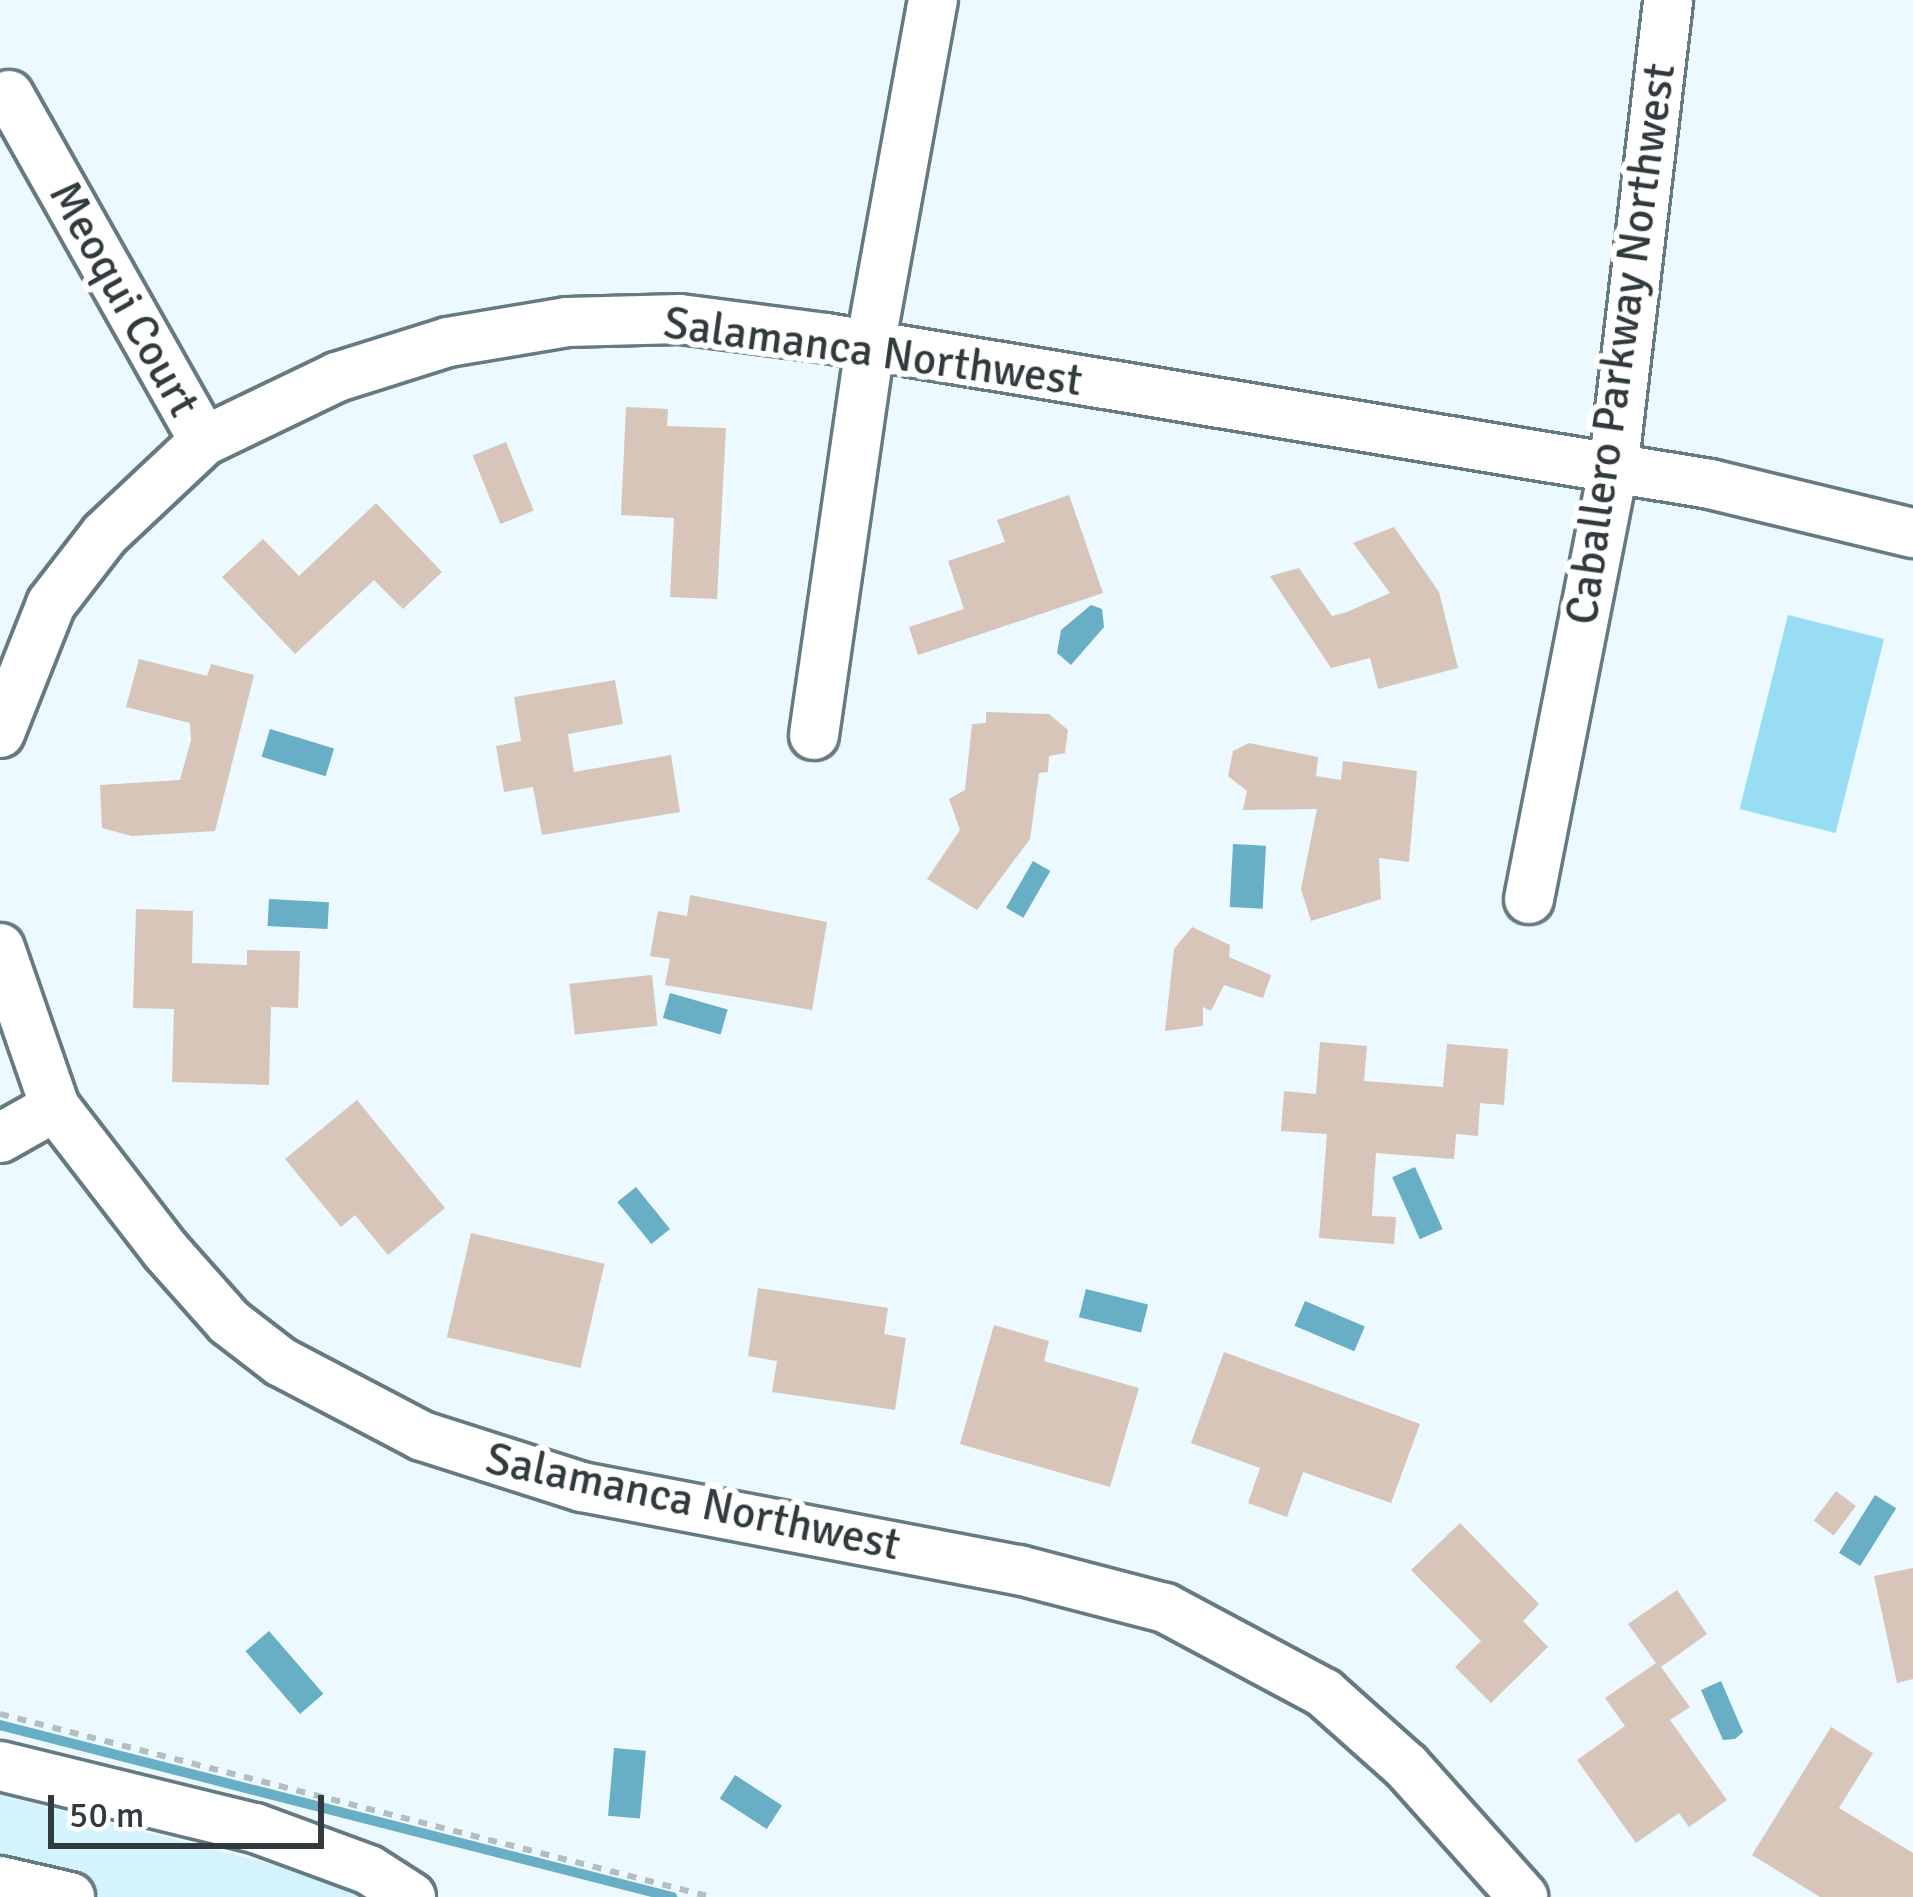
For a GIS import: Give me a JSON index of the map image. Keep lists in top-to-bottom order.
{
  "streets": {
    "street": ["Meoqui Court", "Caballero Parkway Northwest", "Salamanca Northwest"]
  },
  "crossings": [
    ["Meoqui Court", "Salamanca Northwest"],
    ["Caballero Parkway Northwest", "Salamanca Northwest"]
  ],
  "scale_bar": "50 m"
}
